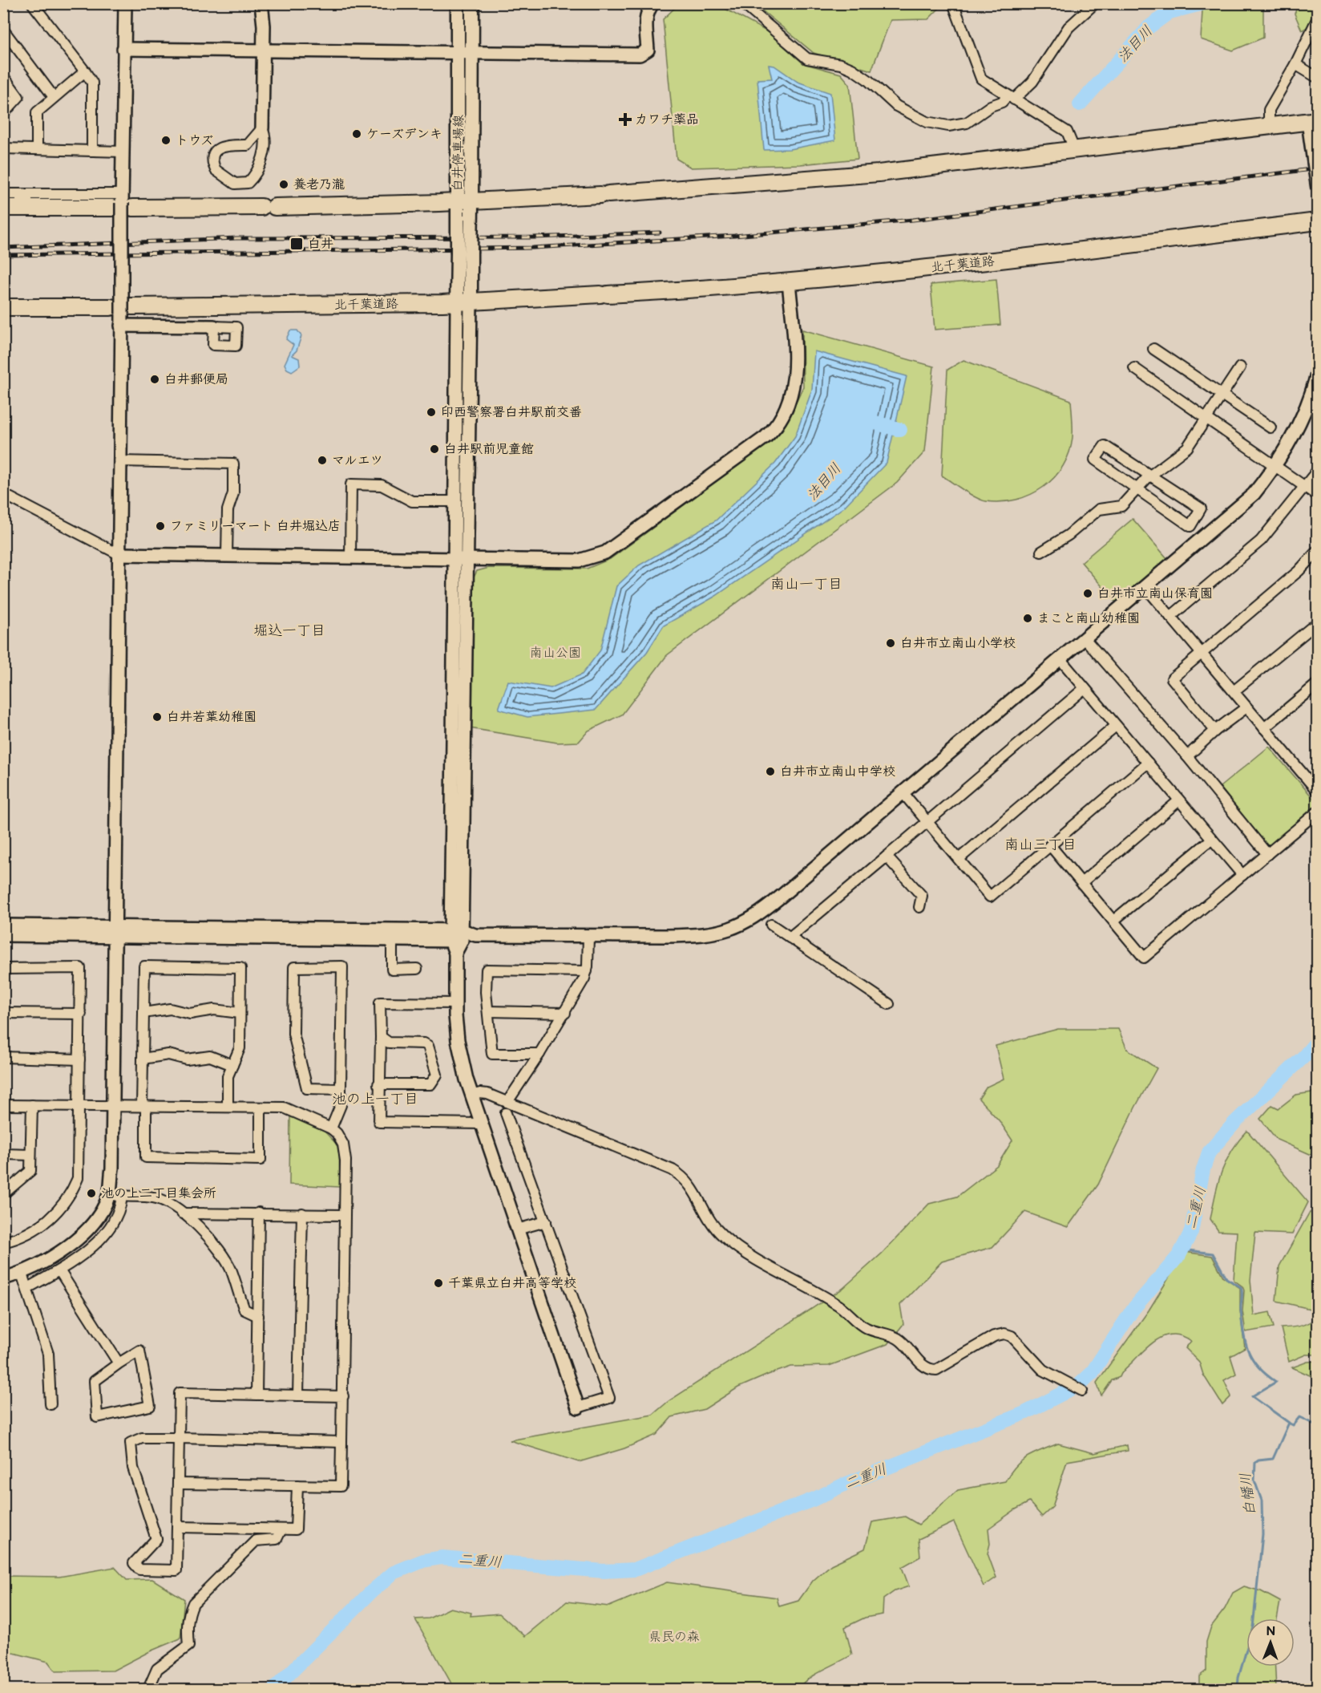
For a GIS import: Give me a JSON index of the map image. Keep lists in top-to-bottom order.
{
  "streets": {
    "highway": ["北千葉道路"],
    "main road": ["白井停車場線"]
  },
  "crossings": [
    ["白井停車場線", "北千葉道路"]
  ],
  "districts": [
    "南山一丁目",
    "堀込一丁目",
    "南山三丁目",
    "池の上一丁目"
  ],
  "water": ["法目川", "二重川", "白幡川"],
  "parks": ["南山公園", "県民の森"],
  "places": {
    "health": ["カワチ薬品"],
    "other": [
      "ケーズデンキ",
      "トウズ",
      "養老乃瀧",
      "白井郵便局",
      "印西警察署白井駅前交番",
      "白井駅前児童館",
      "マルエツ",
      "ファミリーマート 白井堀込店",
      "白井市立南山保育園",
      "まこと南山幼稚園",
      "白井市立南山小学校",
      "白井若葉幼稚園",
      "白井市立南山中学校",
      "池の上二丁目集会所",
      "千葉県立白井高等学校"
    ],
    "transit": ["白井"]
  },
  "north": "top"
}
